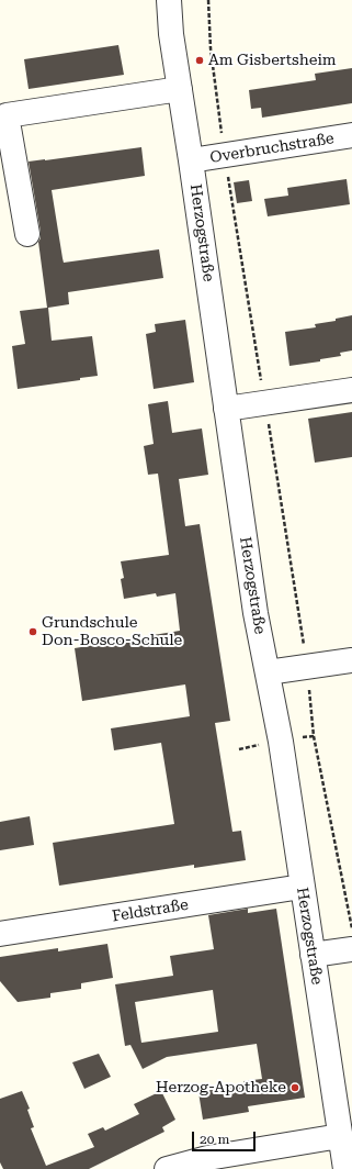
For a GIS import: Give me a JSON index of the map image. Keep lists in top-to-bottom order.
{
  "streets": {
    "street": ["Overbruchstraße", "Herzogstraße", "Feldstraße"]
  },
  "crossings": [
    ["Overbruchstraße", "Herzogstraße"],
    ["Herzogstraße", "Feldstraße"]
  ],
  "places": ["Am Gisbertsheim", "Grundschule Don-Bosco-Schule", "Herzog-Apotheke"],
  "scale_bar": "20 m"
}
